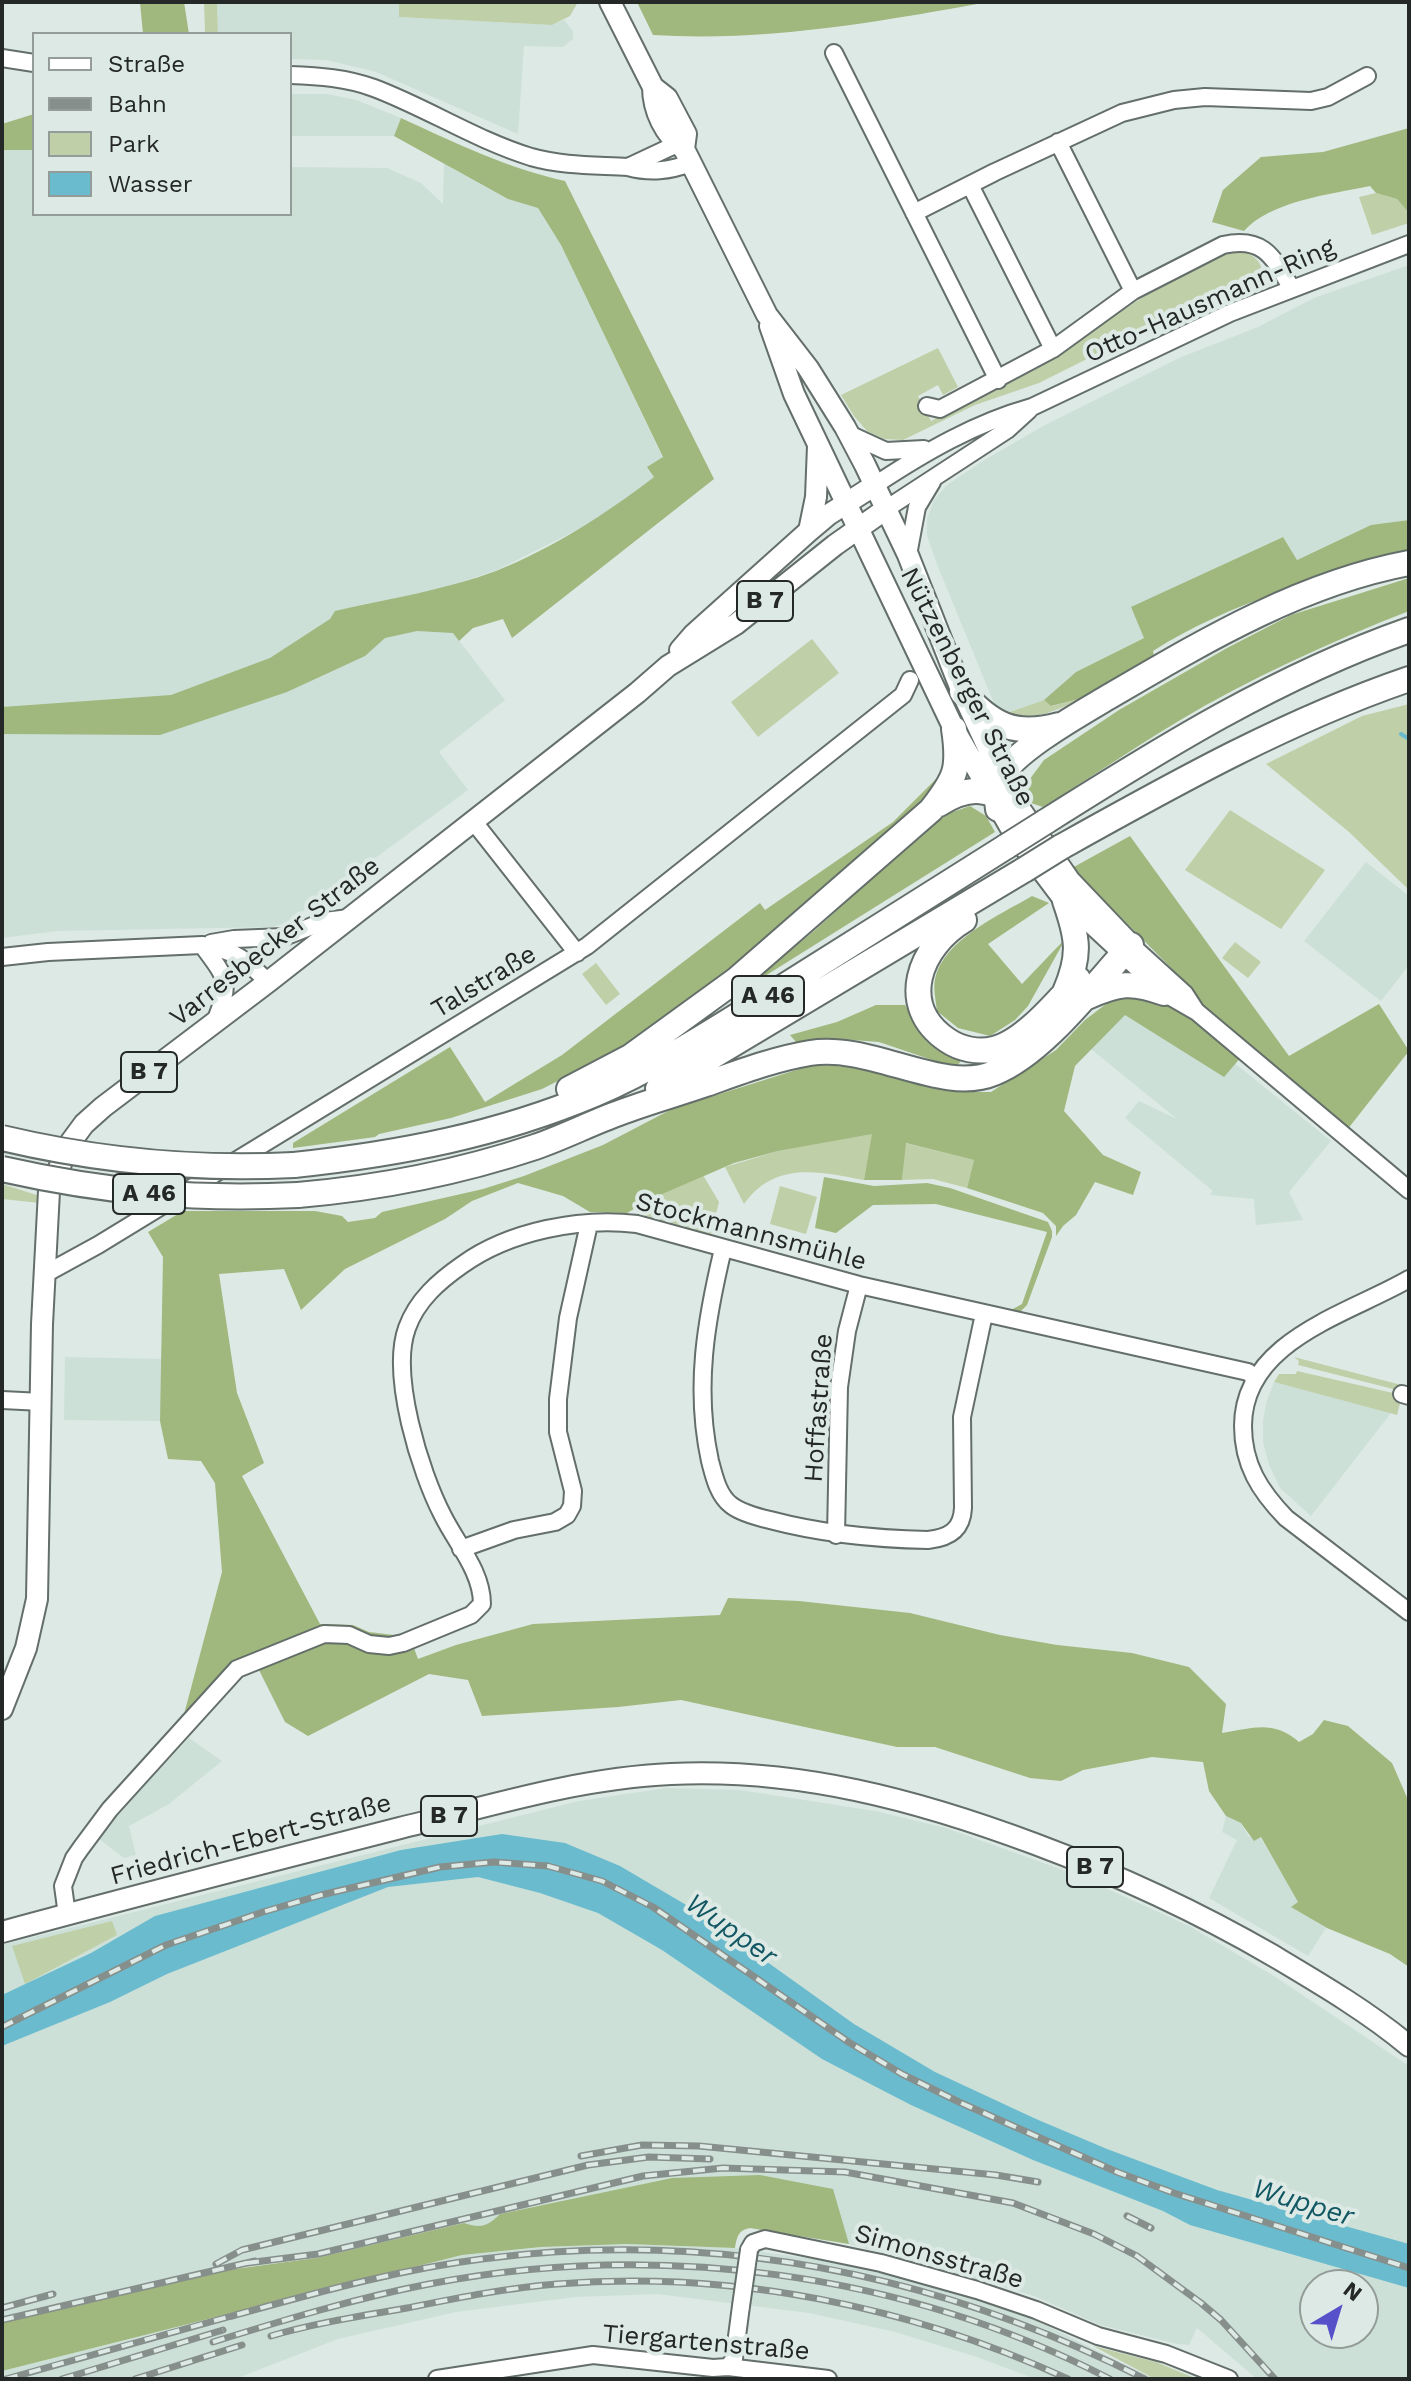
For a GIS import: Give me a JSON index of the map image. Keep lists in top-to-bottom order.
{
  "streets": {
    "highway": ["A 46"],
    "main road": [
      "B 7",
      "Nützenberger Straße",
      "Varresbecker Straße",
      "Friedrich-Ebert-Straße"
    ],
    "street": [
      "Otto-Hausmann-Ring",
      "Talstraße",
      "Stockmannsmühle",
      "Hoffastraße",
      "Simonsstraße",
      "Tiergartenstraße"
    ]
  },
  "crossings": [
    ["Otto-Hausmann-Ring", "B 7"],
    ["Otto-Hausmann-Ring", "Nützenberger Straße"],
    ["B 7", "Nützenberger Straße"],
    ["B 7", "Varresbecker Straße"],
    ["Nützenberger Straße", "Varresbecker Straße"],
    ["Varresbecker Straße", "Talstraße"],
    ["Stockmannsmühle", "Hoffastraße"],
    ["Stockmannsmühle", "Friedrich-Ebert-Straße"],
    ["Simonsstraße", "Tiergartenstraße"]
  ],
  "water": ["Wupper"],
  "legend": [
    "Straße",
    "Bahn",
    "Park",
    "Wasser"
  ],
  "north": "top right"
}
